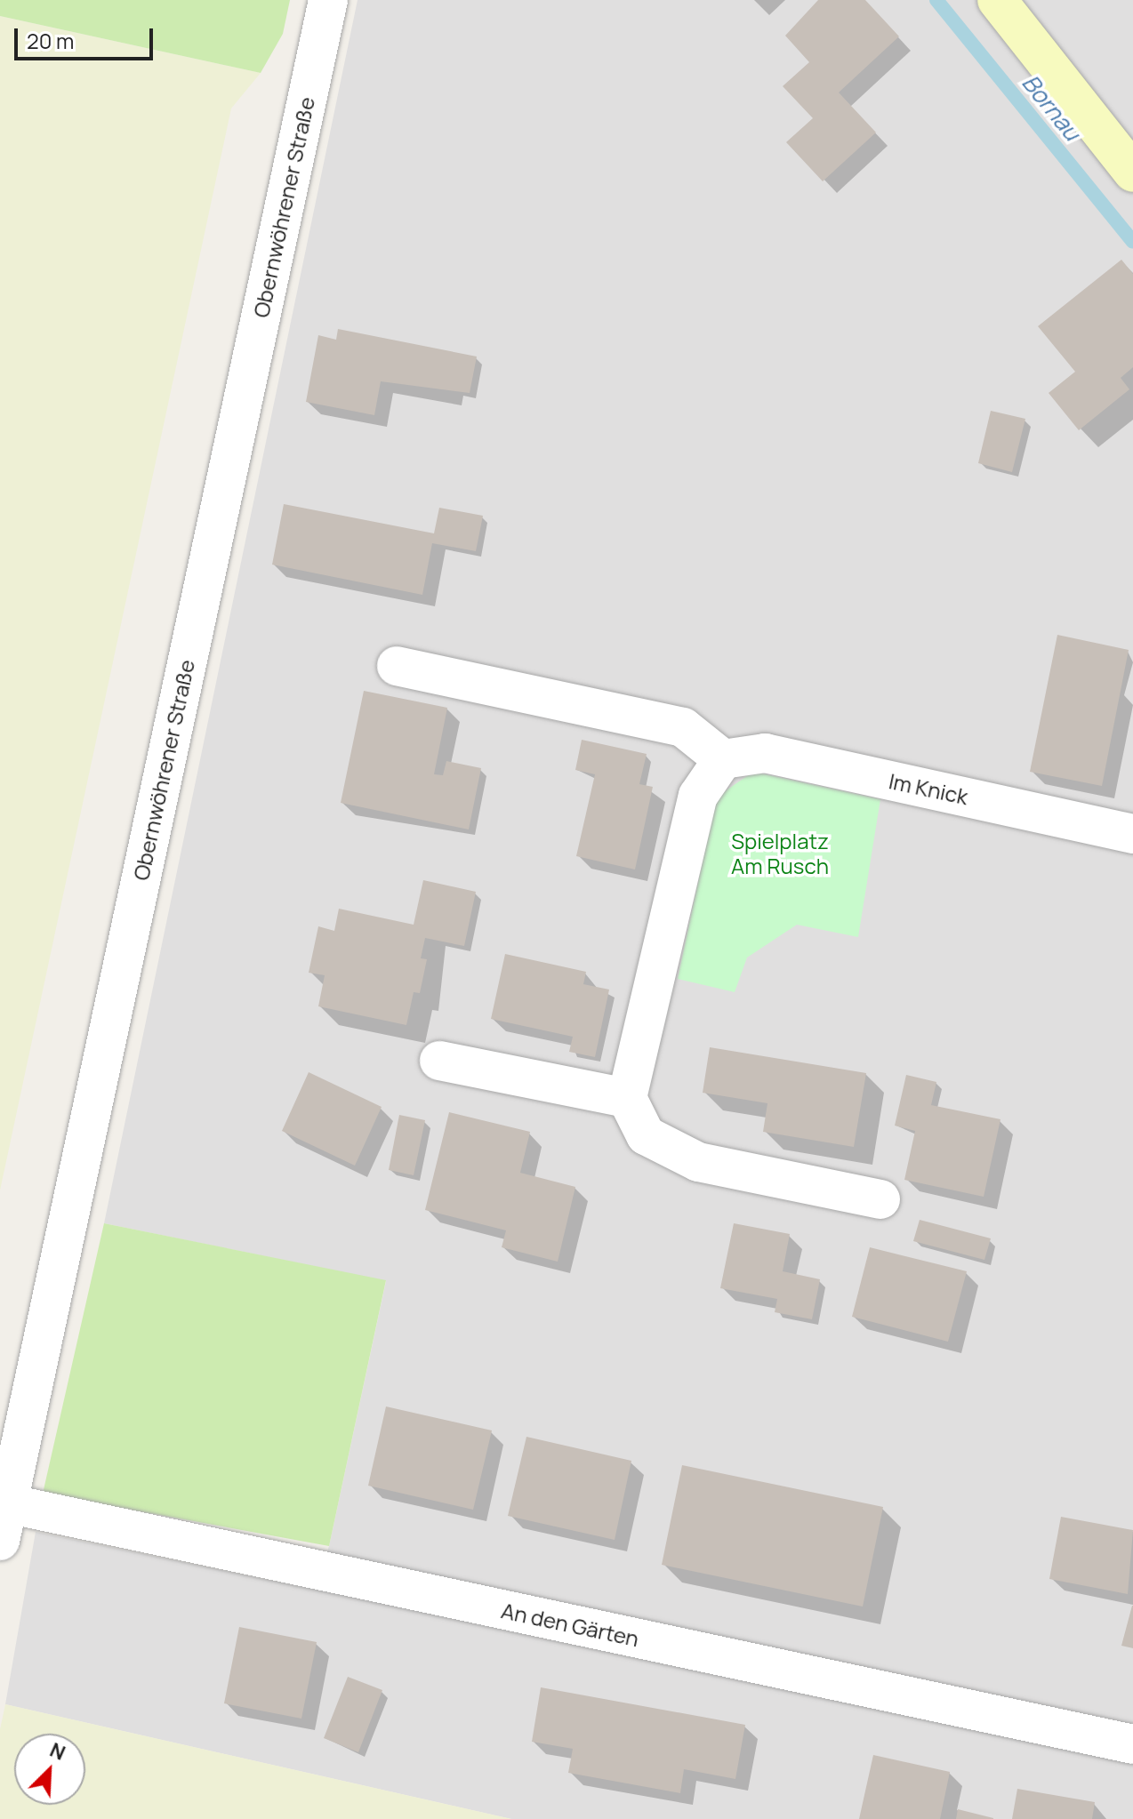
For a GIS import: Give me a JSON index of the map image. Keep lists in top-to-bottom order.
{
  "streets": {
    "street": ["Obernwöhrener Straße", "Im Knick", "An den Gärten"]
  },
  "crossings": [
    ["Obernwöhrener Straße", "An den Gärten"]
  ],
  "water": ["Bornau"],
  "parks": ["Spielplatz Am Rusch"],
  "scale_bar": "20 m",
  "north": "top right"
}
